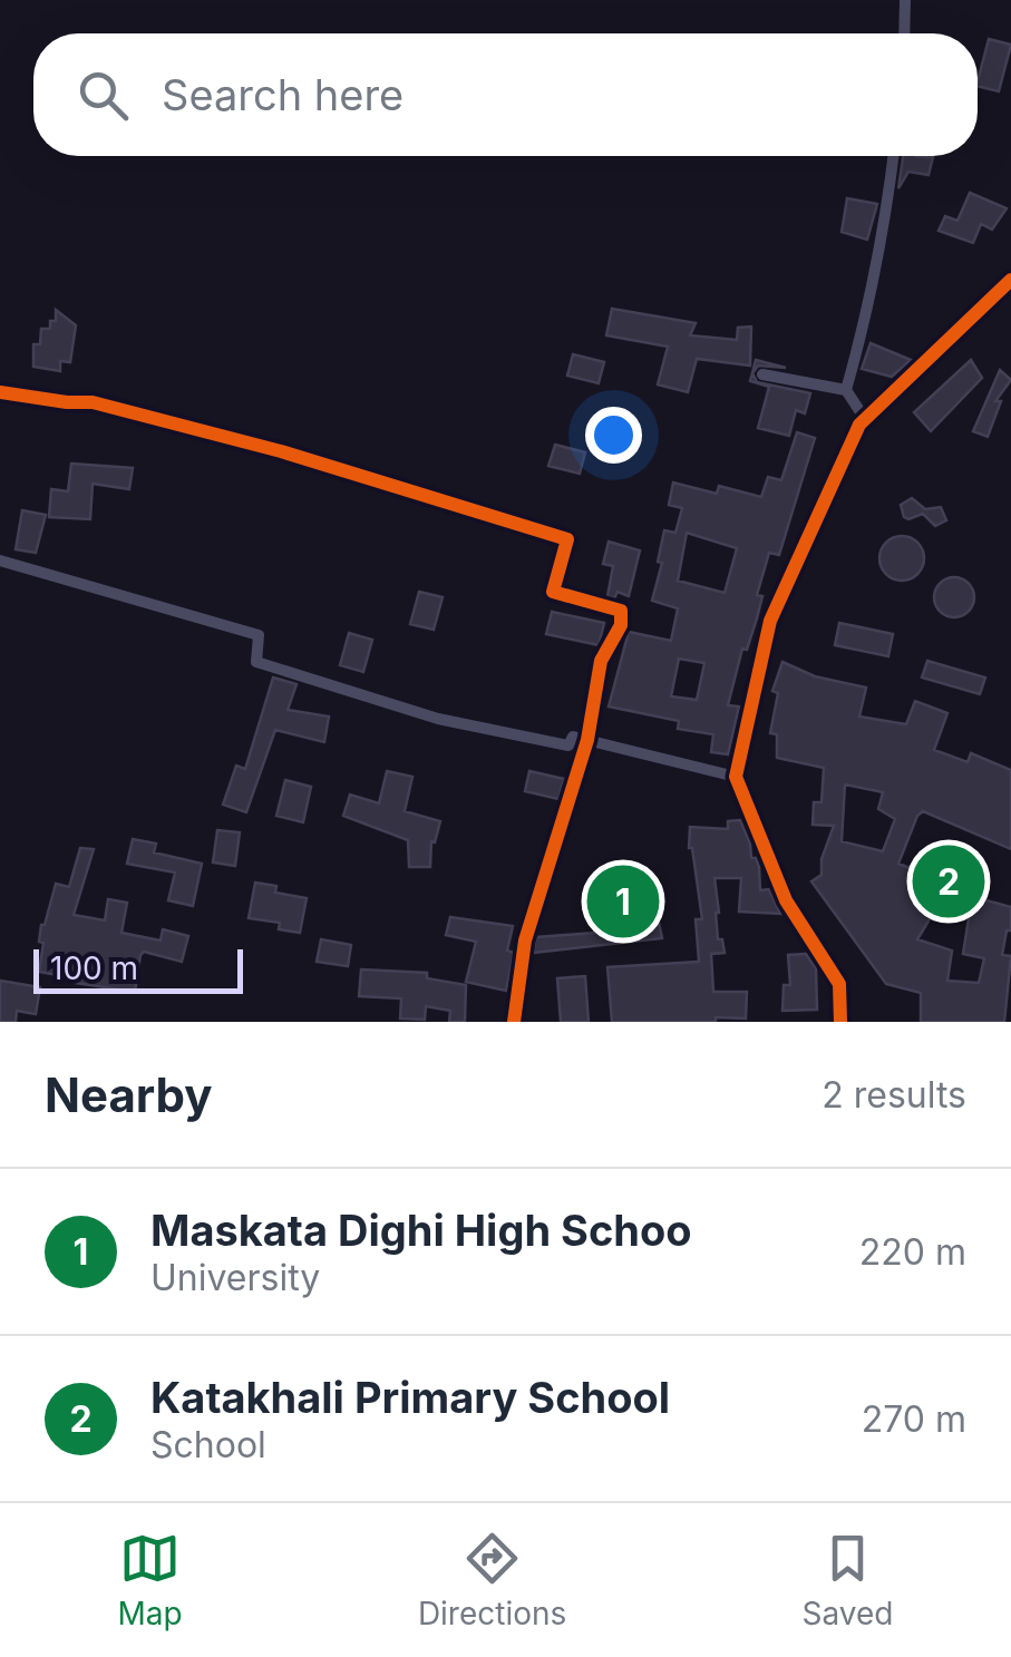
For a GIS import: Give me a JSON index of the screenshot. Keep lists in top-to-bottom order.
{
  "scale_bar": "100 m",
  "page": {
    "search": "Search here",
    "pins": ["2", "1"],
    "scale": "100 m",
    "heading": ["Nearby", "2 results"],
    "list": [
      {
        "mark": "1",
        "name": "Maskata Dighi High Schoo",
        "note": "University",
        "value": "220 m"
      },
      {
        "mark": "2",
        "name": "Katakhali Primary School",
        "note": "School",
        "value": "270 m"
      }
    ],
    "nav": ["Map", "Directions", "Saved"]
  }
}
